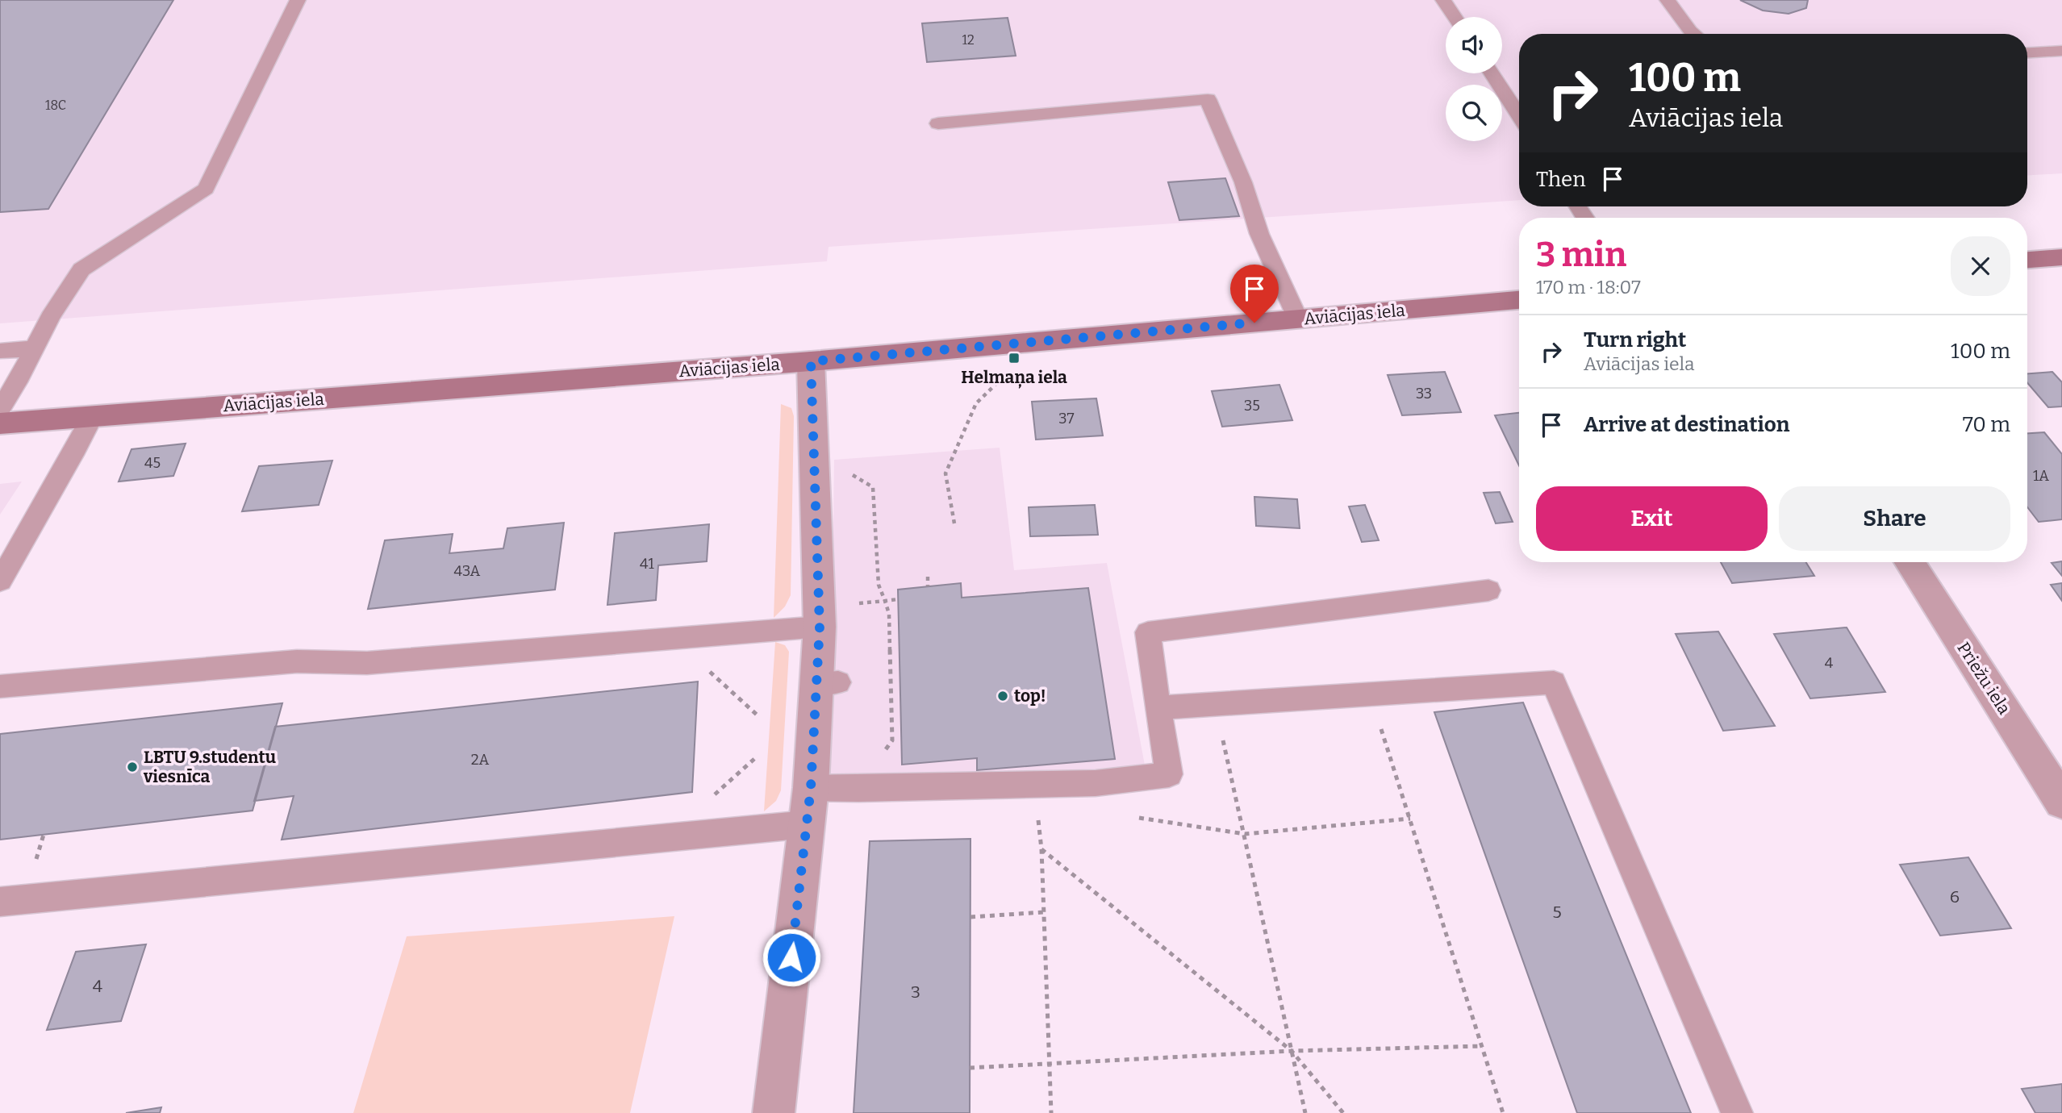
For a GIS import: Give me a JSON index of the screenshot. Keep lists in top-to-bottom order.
{
  "streets": {
    "main road": ["Aviācijas iela"],
    "street": ["Priežu iela"]
  },
  "places": {
    "transit": ["Helmaņa iela"],
    "other": ["top!", "LBTU 9.studentu viesnīca"]
  },
  "house_numbers": [
    "12",
    "18C",
    "33",
    "35",
    "37",
    "45",
    "1A",
    "41",
    "43A",
    "4",
    "2A",
    "6",
    "5",
    "4",
    "3"
  ],
  "page": {
    "turn": ["100 m", "Aviācijas iela"],
    "then": "Then",
    "heading": ["3 min", "170 m · 18:07"],
    "list": [
      {
        "name": "Turn right",
        "note": "Aviācijas iela",
        "value": "100 m"
      },
      {
        "name": "Arrive at destination",
        "value": "70 m"
      }
    ],
    "buttons": ["Exit", "Share"]
  }
}
